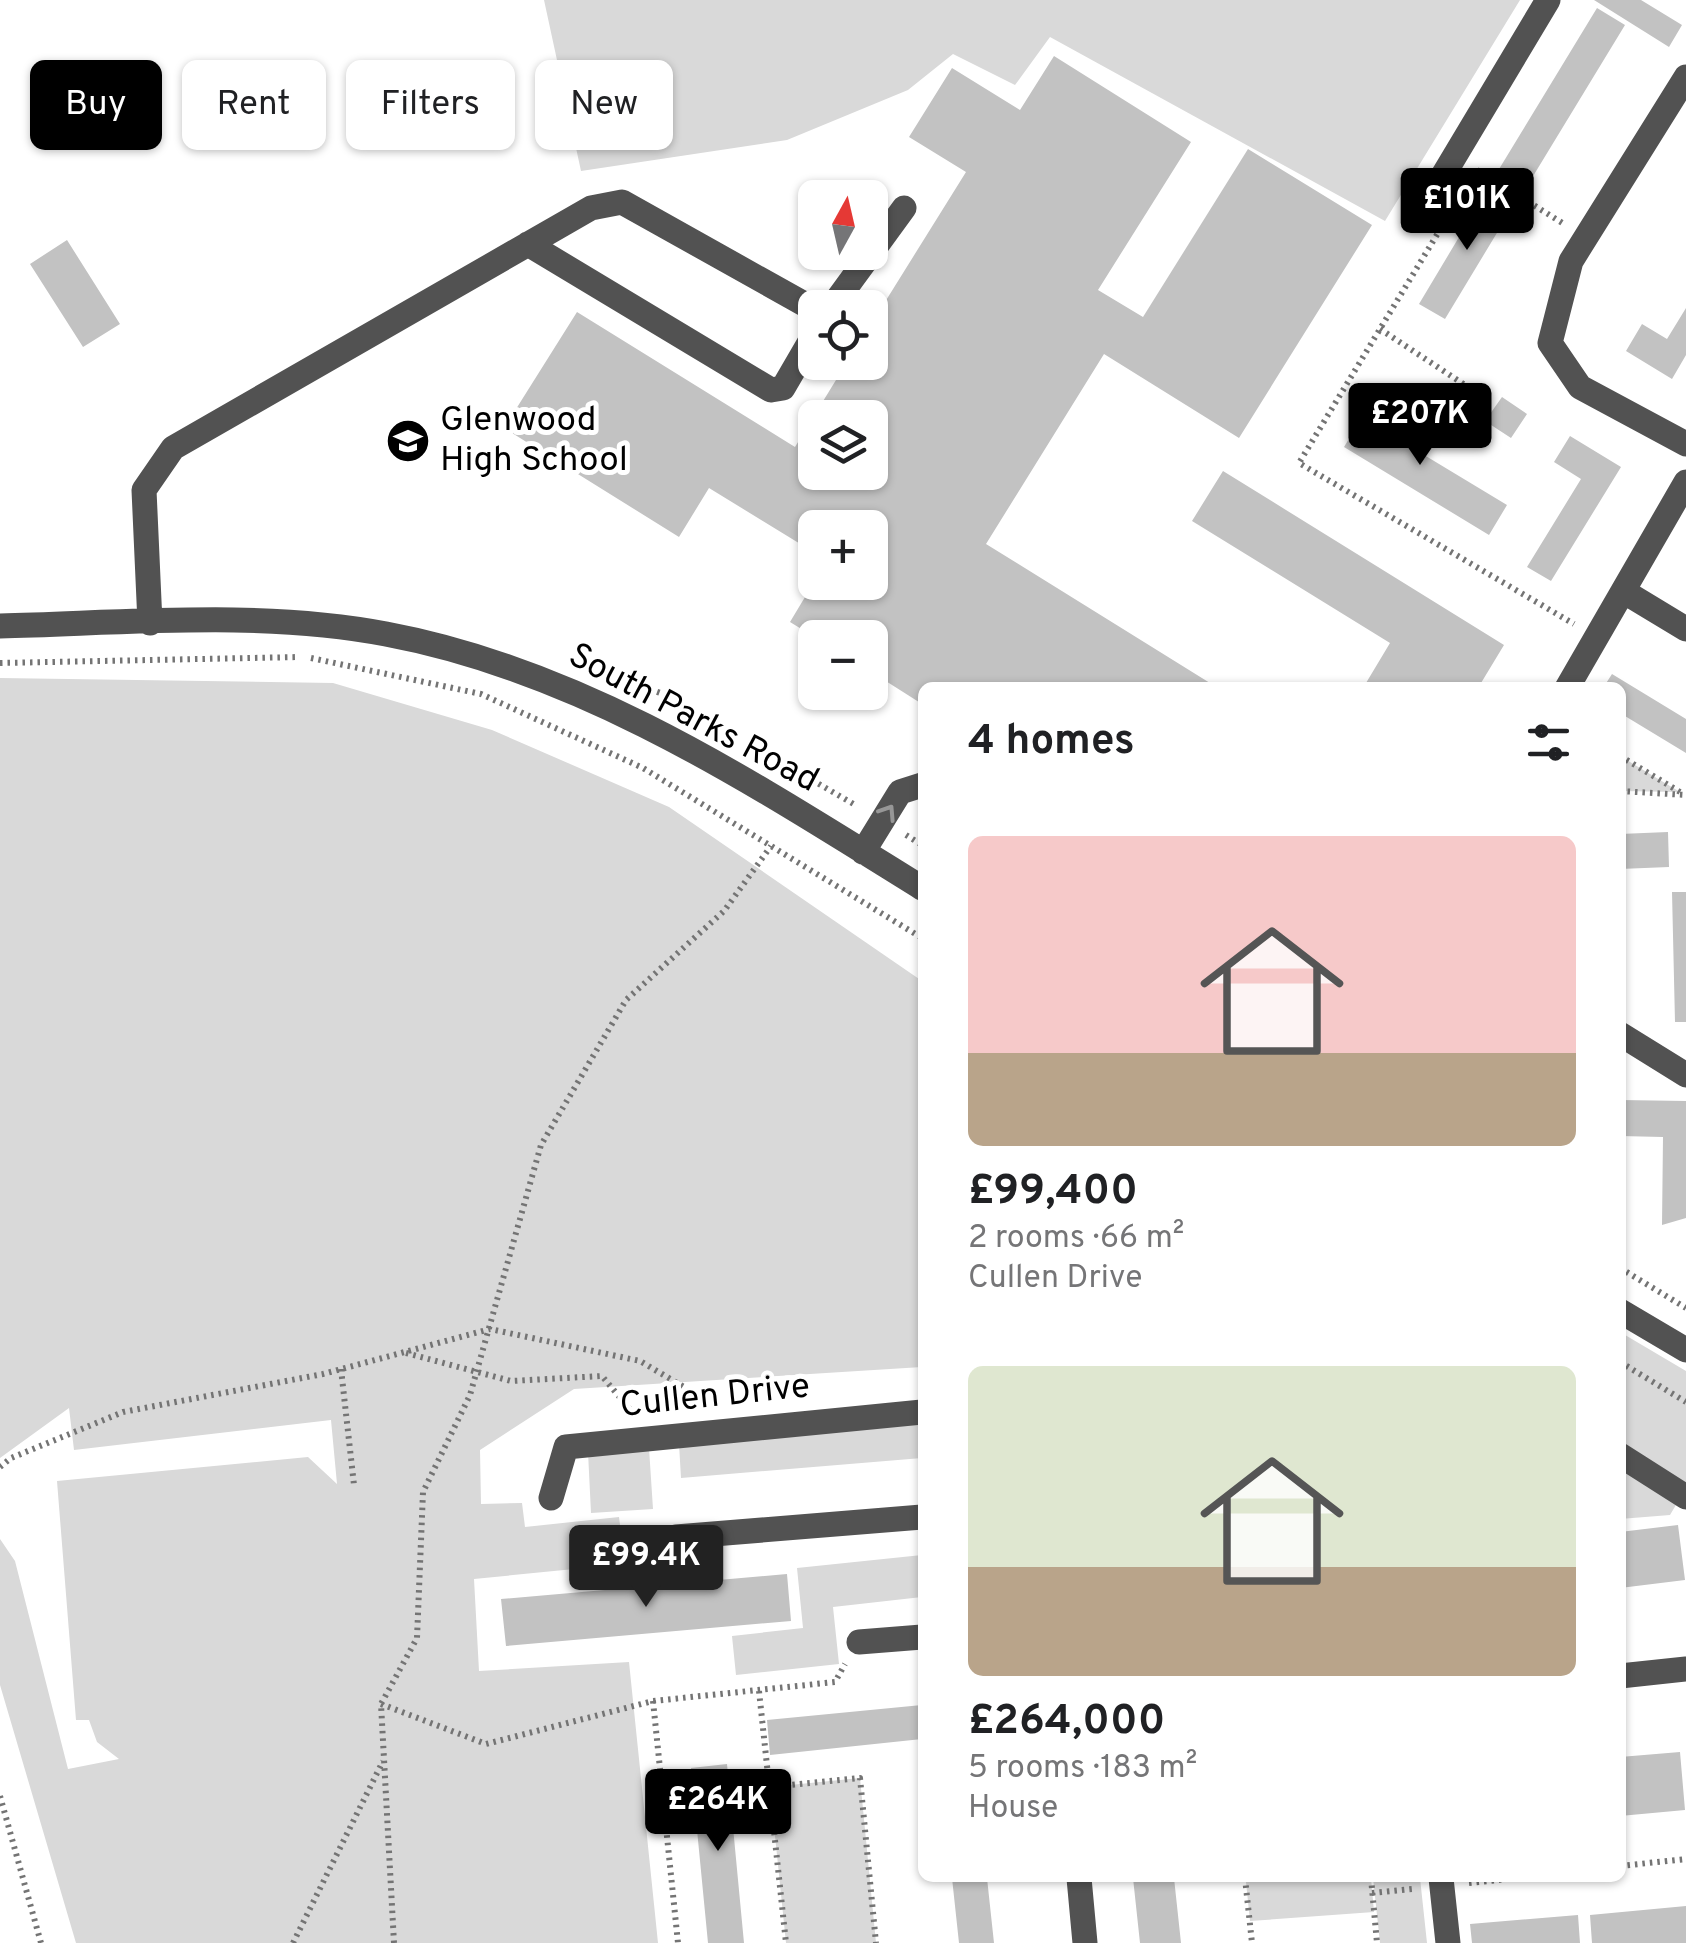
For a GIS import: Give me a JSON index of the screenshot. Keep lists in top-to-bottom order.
{
  "streets": {
    "street": ["South Parks Road", "Cullen Drive"]
  },
  "places": {
    "school or university": ["Glenwood High School"]
  },
  "north": "top",
  "page": {
    "chip": [
      "Buy",
      "Rent",
      "Filters",
      "New"
    ],
    "price": [
      "£101K",
      "£207K",
      "£99.4K",
      "£264K"
    ],
    "map_buttons": ["+", "−"],
    "heading": "4 homes",
    "list": [
      {
        "name": "£99,400",
        "note": "2 rooms · 66 m² · Cullen Drive"
      },
      {
        "name": "£264,000",
        "note": "5 rooms · 183 m² · House"
      }
    ]
  }
}
